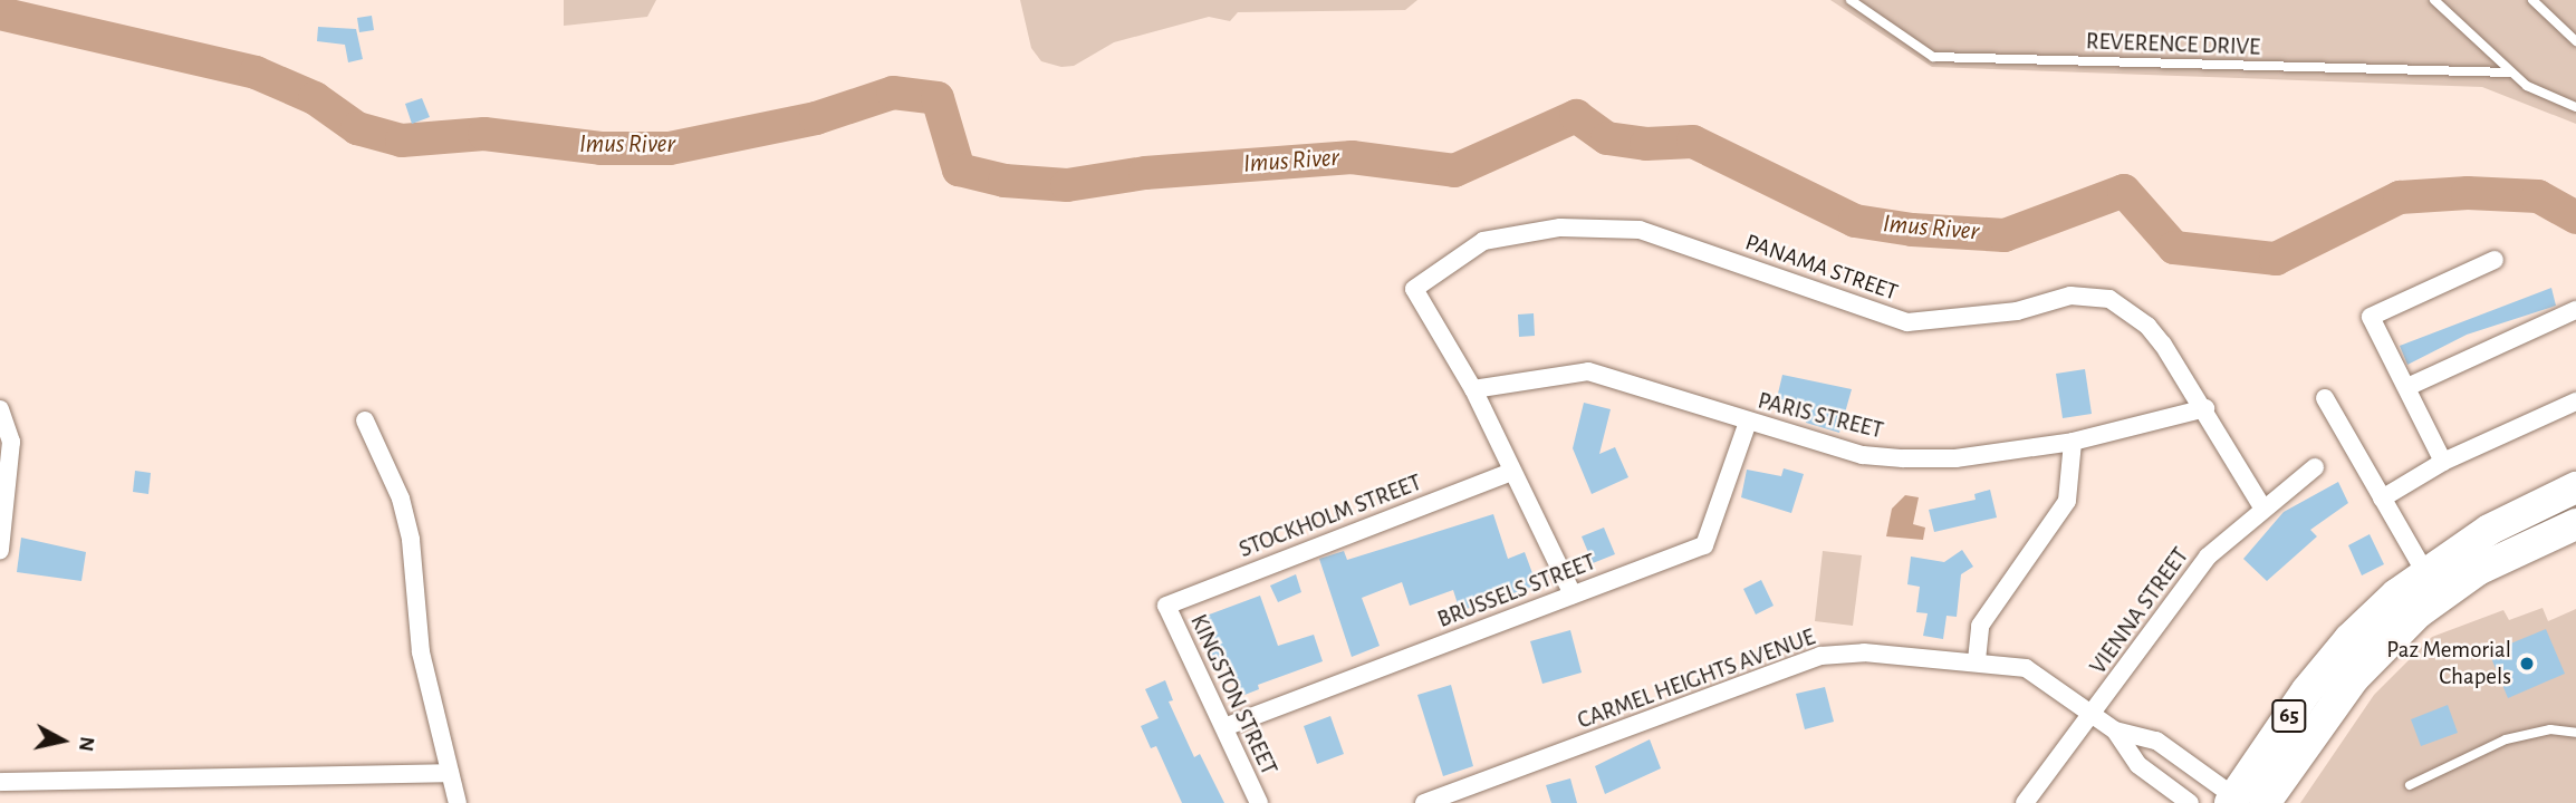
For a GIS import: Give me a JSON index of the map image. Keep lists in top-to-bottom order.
{
  "streets": {
    "highway": ["65"],
    "street": [
      "PANAMA STREET",
      "PARIS STREET",
      "STOCKHOLM STREET",
      "BRUSSELS STREET",
      "VIENNA STREET",
      "CARMEL HEIGHTS AVENUE",
      "KINGSTON STREET"
    ],
    "lane": ["REVERENCE DRIVE"]
  },
  "crossings": [
    ["PANAMA STREET", "PARIS STREET"],
    ["PANAMA STREET", "VIENNA STREET"],
    ["PARIS STREET", "BRUSSELS STREET"],
    ["STOCKHOLM STREET", "KINGSTON STREET"],
    ["BRUSSELS STREET", "KINGSTON STREET"],
    ["VIENNA STREET", "CARMEL HEIGHTS AVENUE"],
    ["CARMEL HEIGHTS AVENUE", "65"]
  ],
  "water": ["Imus River"],
  "places": ["Paz Memorial Chapels"],
  "north": "right"
}
